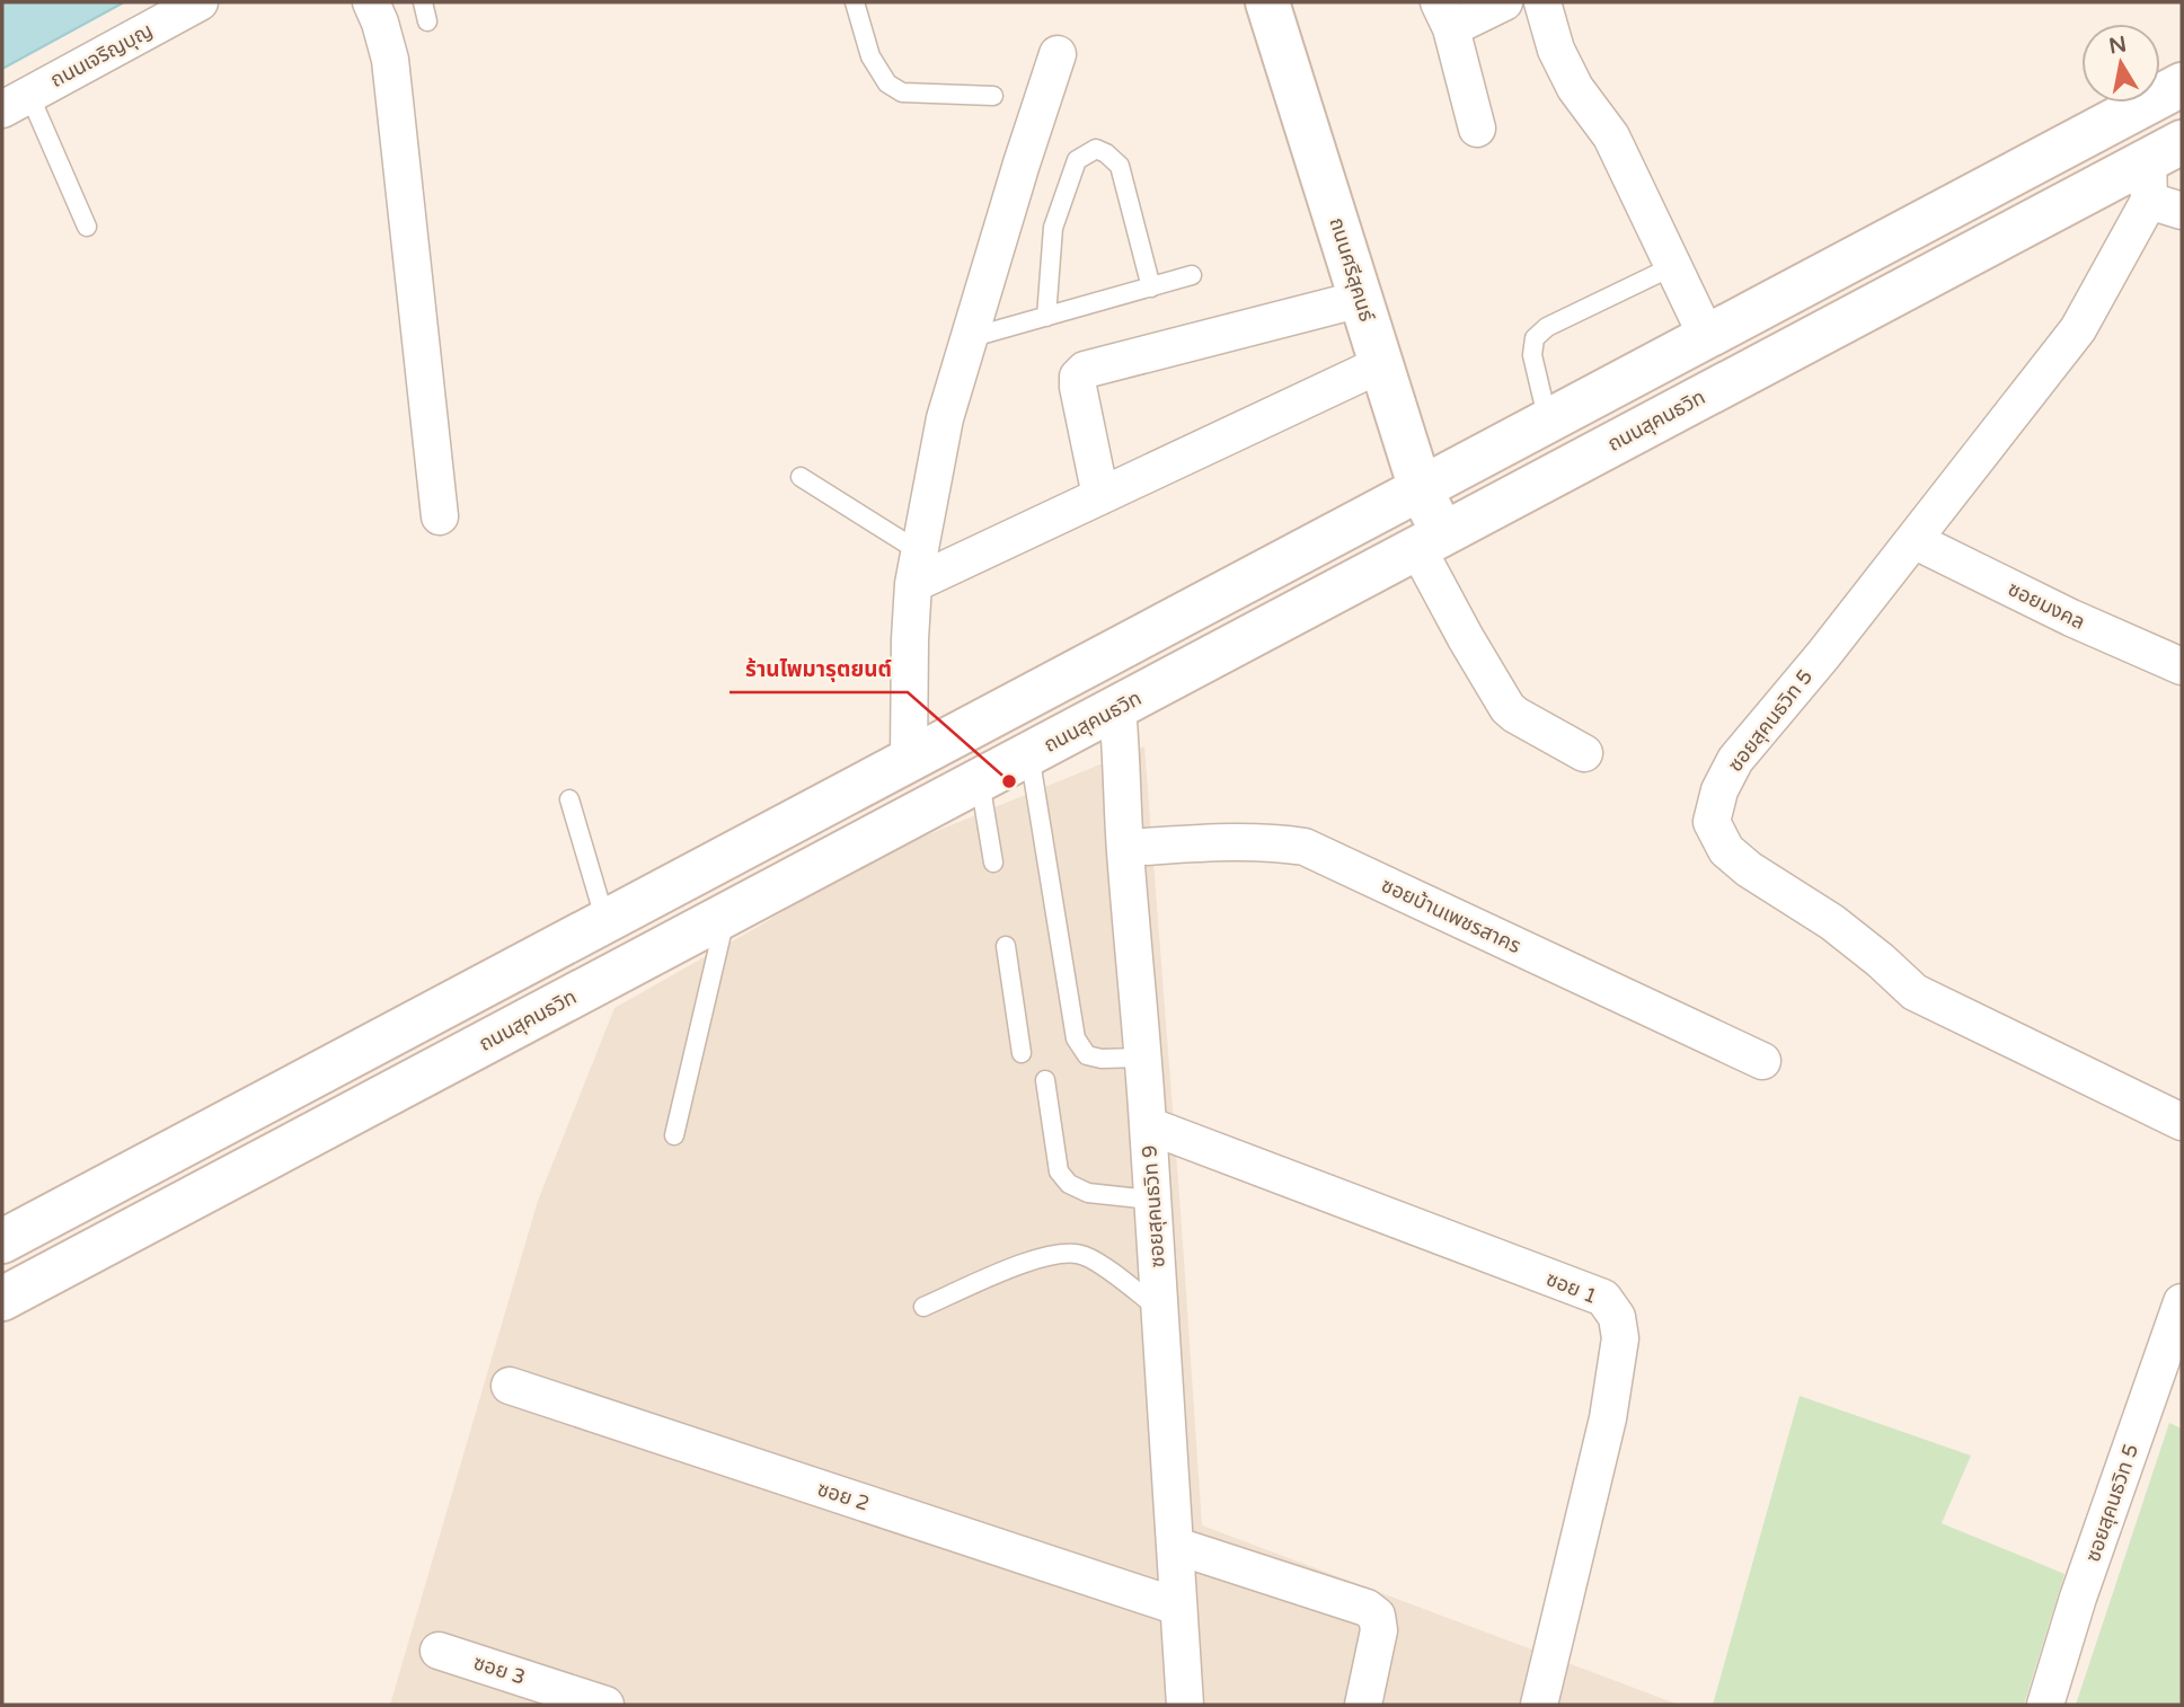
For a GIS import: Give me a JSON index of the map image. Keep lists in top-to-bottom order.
{
  "streets": {
    "main road": ["ถนนศรีสุคนธ์", "ถนนสุคนธวิท"],
    "street": [
      "ถนนเจริญบุญ",
      "ซอยมงคล",
      "ซอยสุคนธวิท 5",
      "ซอยบ้านเพชรสาคร",
      "ซอยสุคนธวิท 9",
      "ซอย 1",
      "ซอย 2",
      "ซอย 3"
    ]
  },
  "crossings": [
    ["ถนนศรีสุคนธ์", "ถนนสุคนธวิท"],
    ["ถนนสุคนธวิท", "ซอยสุคนธวิท 5"],
    ["ถนนสุคนธวิท", "ซอยสุคนธวิท 9"],
    ["ซอยมงคล", "ซอยสุคนธวิท 5"],
    ["ซอยบ้านเพชรสาคร", "ซอยสุคนธวิท 9"],
    ["ซอยสุคนธวิท 9", "ซอย 1"],
    ["ซอยสุคนธวิท 9", "ซอย 2"]
  ],
  "places": ["ร้านไพมารุตยนต์"],
  "north": "top"
}
